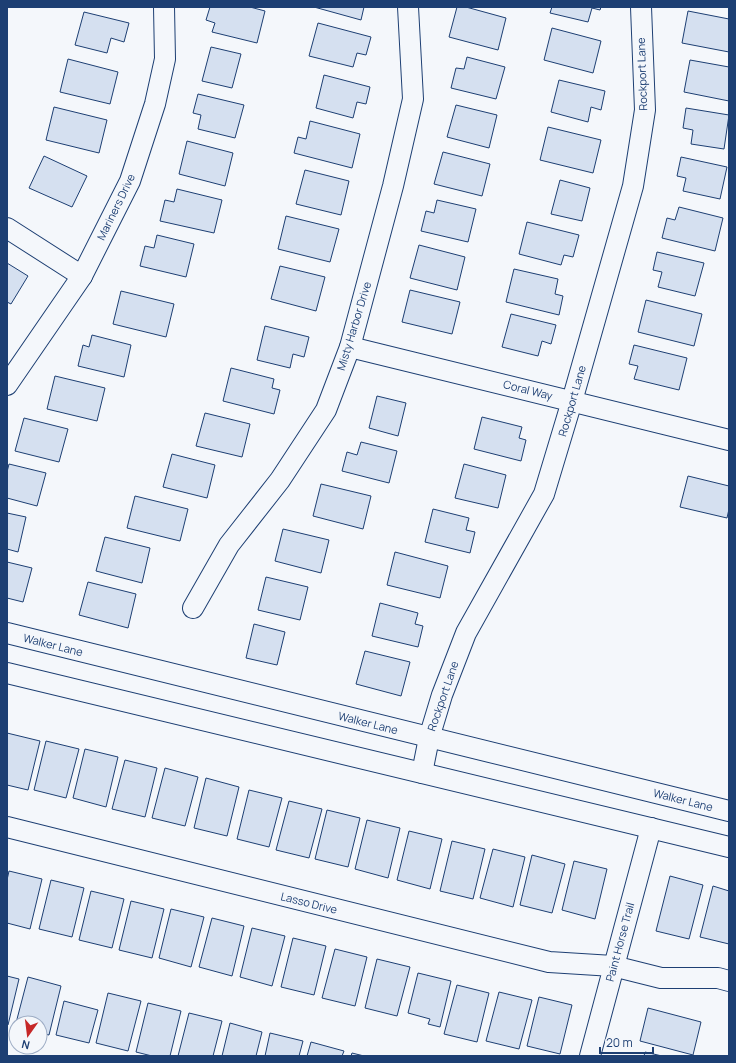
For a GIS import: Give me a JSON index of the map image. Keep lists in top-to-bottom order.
{
  "streets": {
    "street": [
      "Rockport Lane",
      "Mariners Drive",
      "Misty Harbor Drive",
      "Coral Way",
      "Walker Lane",
      "Lasso Drive",
      "Paint Horse Trail"
    ]
  },
  "crossings": [
    ["Rockport Lane", "Coral Way"],
    ["Rockport Lane", "Walker Lane"],
    ["Misty Harbor Drive", "Coral Way"],
    ["Lasso Drive", "Paint Horse Trail"]
  ],
  "scale_bar": "20 m",
  "north": "bottom"
}
